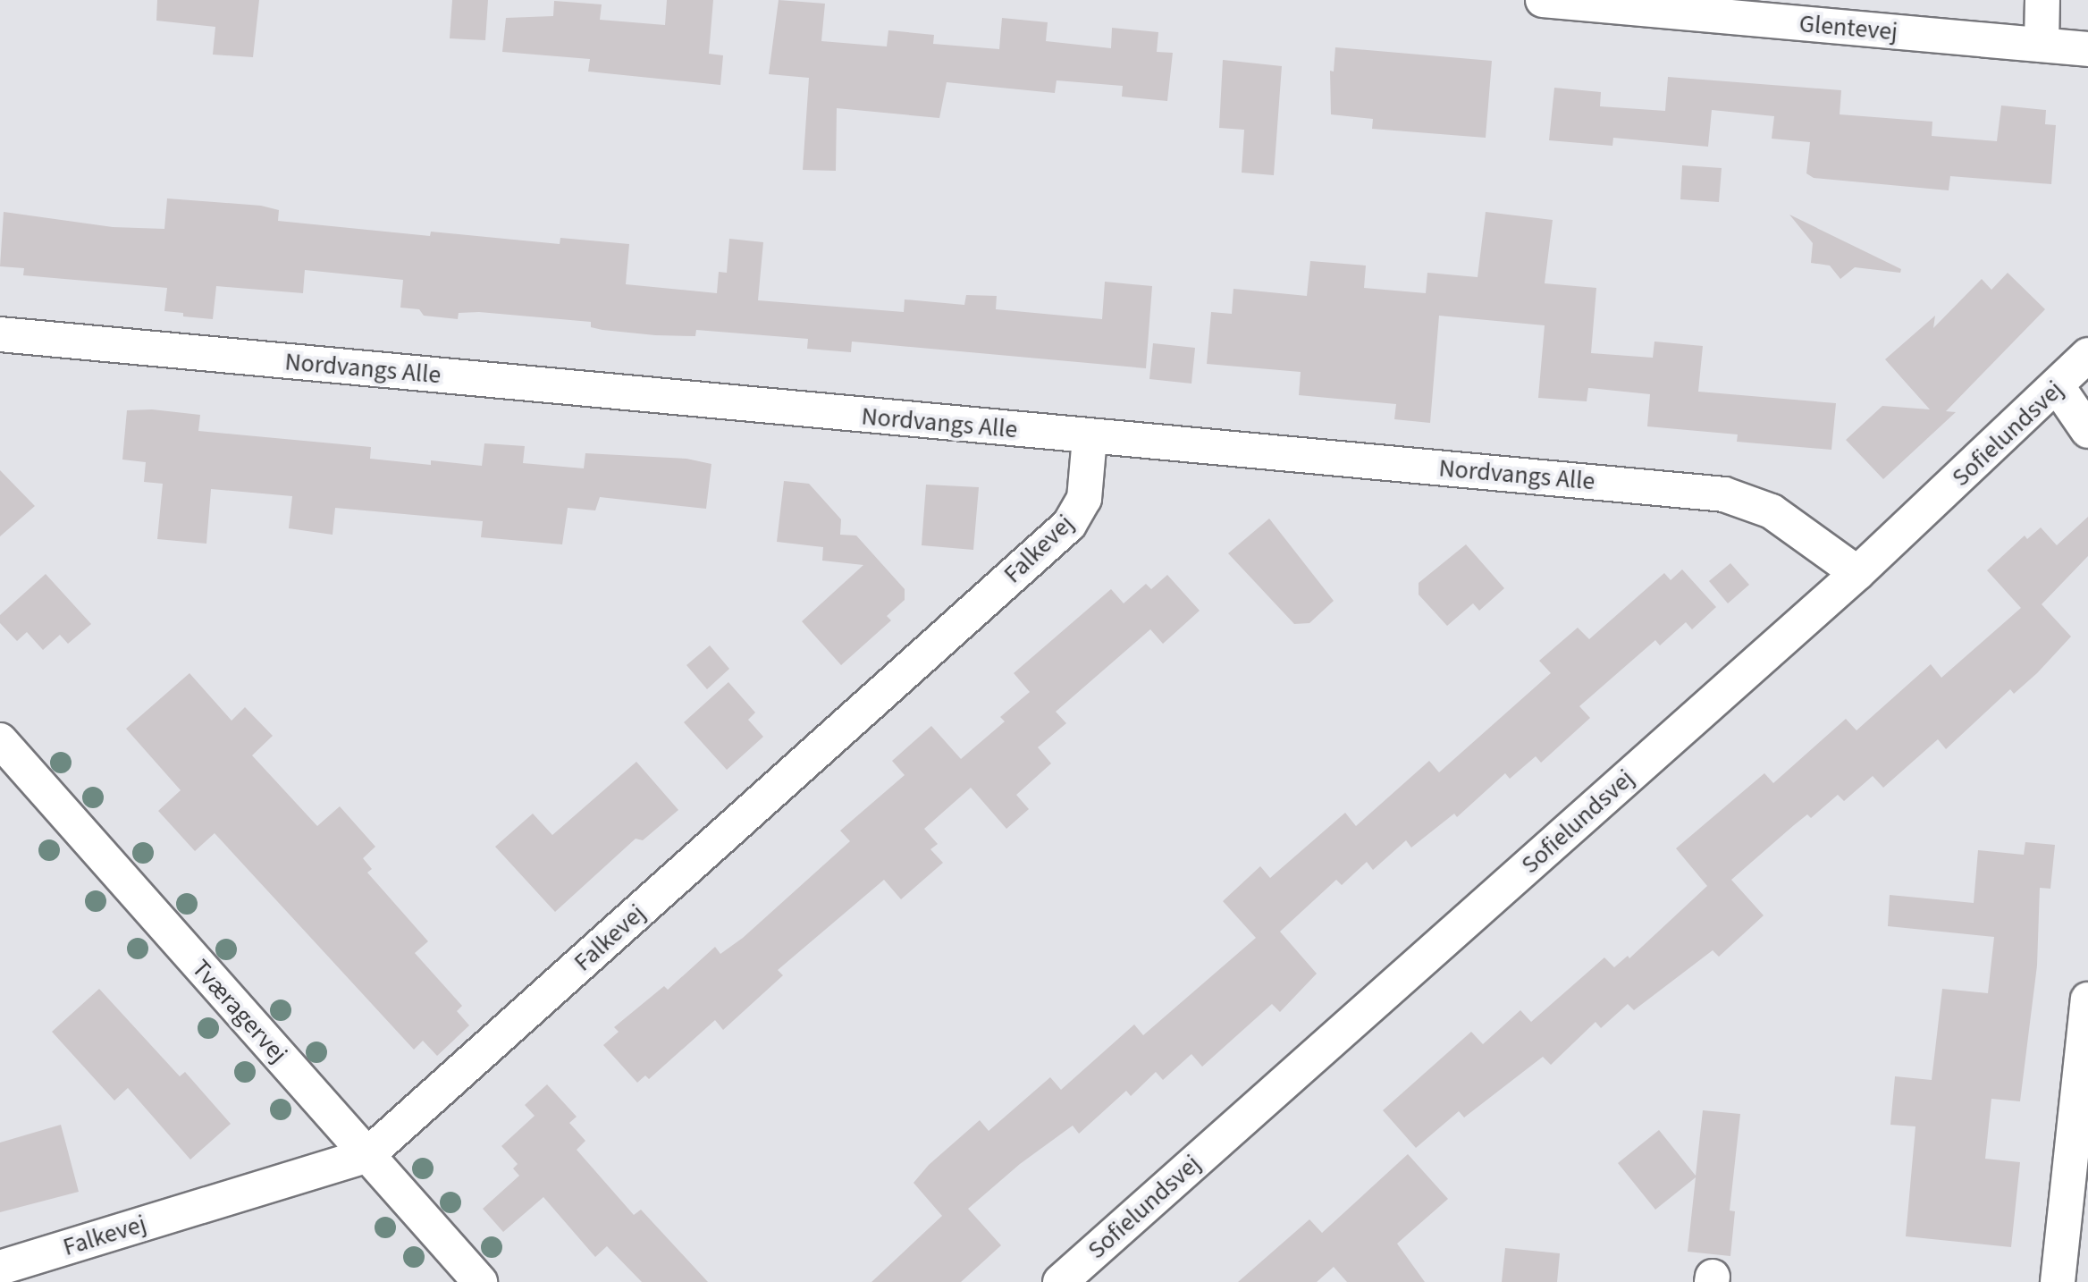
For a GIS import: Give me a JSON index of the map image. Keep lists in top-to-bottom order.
{
  "streets": {
    "street": [
      "Glentevej",
      "Nordvangs Alle",
      "Sofielundsvej",
      "Falkevej",
      "Tværagervej"
    ]
  },
  "crossings": [
    ["Nordvangs Alle", "Sofielundsvej"],
    ["Nordvangs Alle", "Falkevej"],
    ["Falkevej", "Tværagervej"]
  ]
}
